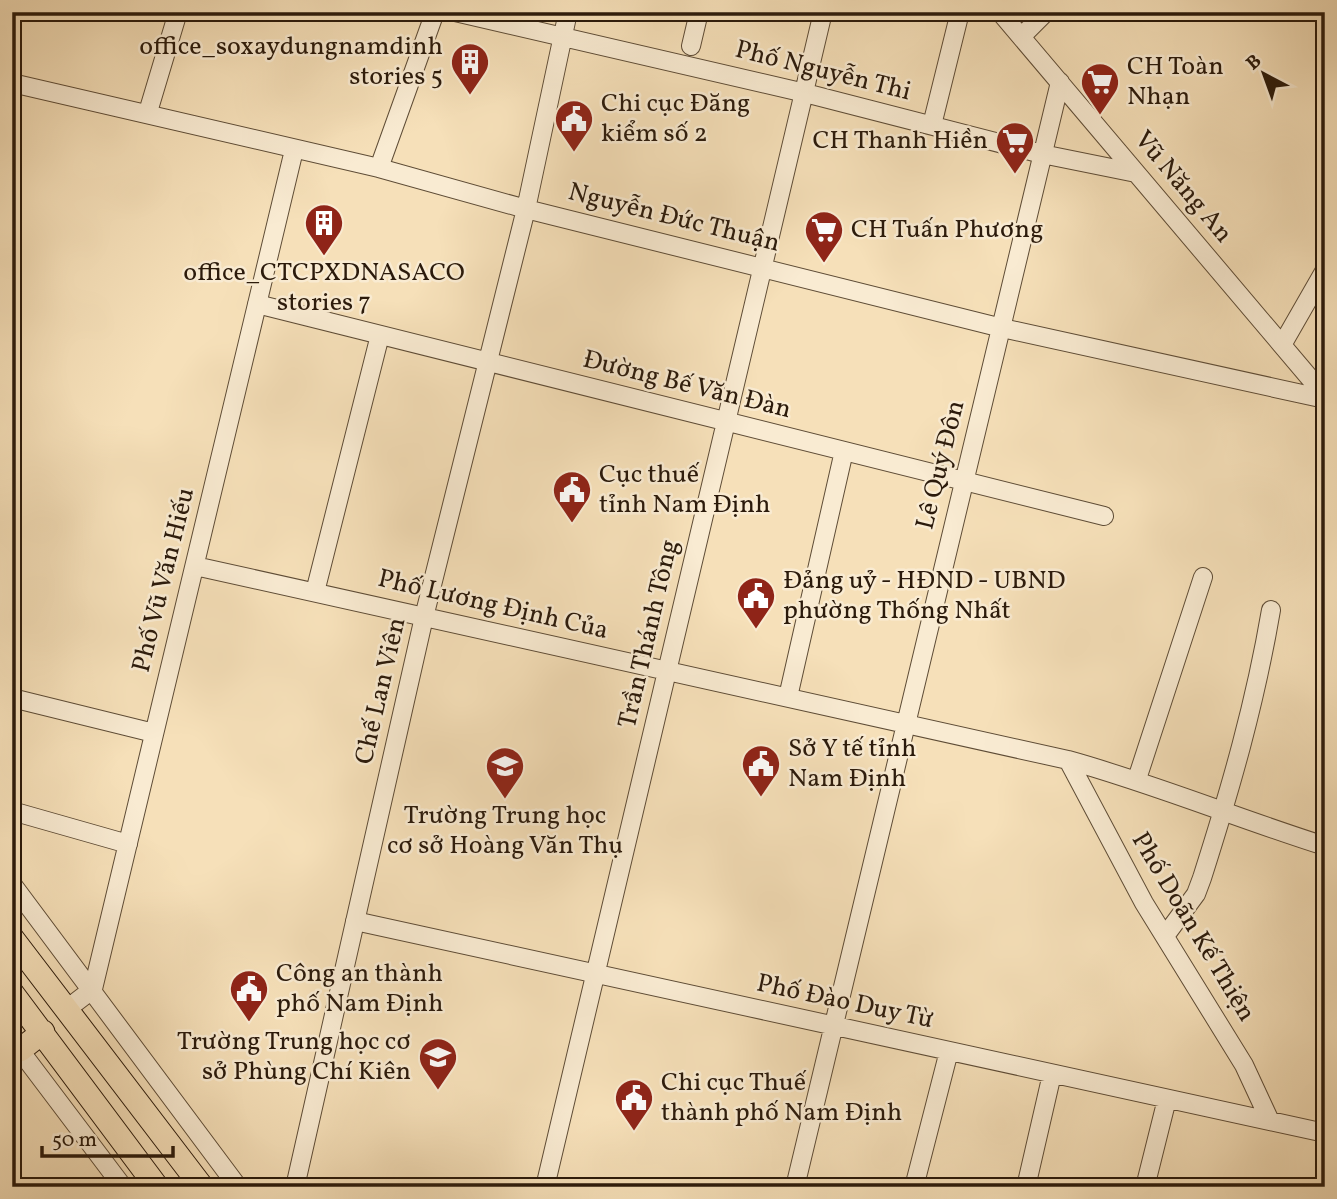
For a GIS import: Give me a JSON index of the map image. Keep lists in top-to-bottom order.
{
  "streets": {
    "street": [
      "Phố Nguyễn Thi",
      "Vũ Năng An",
      "Nguyễn Đức Thuận",
      "Đường Bế Văn Đàn",
      "Lê Quý Đôn",
      "Phố Vũ Văn Hiếu",
      "Phố Lương Định Của",
      "Trần Thánh Tông",
      "Chế Lan Viên",
      "Phố Doãn Kế Thiện",
      "Phố Đào Duy Từ"
    ]
  },
  "crossings": [
    ["Phố Nguyễn Thi", "Vũ Năng An"],
    ["Phố Nguyễn Thi", "Lê Quý Đôn"],
    ["Phố Nguyễn Thi", "Trần Thánh Tông"],
    ["Phố Nguyễn Thi", "Chế Lan Viên"],
    ["Vũ Năng An", "Nguyễn Đức Thuận"],
    ["Vũ Năng An", "Lê Quý Đôn"],
    ["Nguyễn Đức Thuận", "Lê Quý Đôn"],
    ["Nguyễn Đức Thuận", "Phố Vũ Văn Hiếu"],
    ["Nguyễn Đức Thuận", "Trần Thánh Tông"],
    ["Nguyễn Đức Thuận", "Chế Lan Viên"],
    ["Đường Bế Văn Đàn", "Lê Quý Đôn"],
    ["Đường Bế Văn Đàn", "Phố Vũ Văn Hiếu"],
    ["Đường Bế Văn Đàn", "Trần Thánh Tông"],
    ["Đường Bế Văn Đàn", "Chế Lan Viên"],
    ["Lê Quý Đôn", "Phố Lương Định Của"],
    ["Lê Quý Đôn", "Phố Đào Duy Từ"],
    ["Phố Vũ Văn Hiếu", "Phố Lương Định Của"],
    ["Phố Lương Định Của", "Trần Thánh Tông"],
    ["Phố Lương Định Của", "Chế Lan Viên"],
    ["Phố Lương Định Của", "Phố Doãn Kế Thiện"],
    ["Trần Thánh Tông", "Phố Đào Duy Từ"],
    ["Chế Lan Viên", "Phố Đào Duy Từ"],
    ["Phố Doãn Kế Thiện", "Phố Đào Duy Từ"]
  ],
  "places": {
    "building": ["office_soxaydungnamdinh stories 5", "office_CTCPXDNASACO stories 7"],
    "supermarket": ["CH Toàn Nhạn", "CH Thanh Hiền", "CH Tuấn Phương"],
    "public building": [
      "Chi cục Đăng kiểm số 2",
      "Cục thuế tỉnh Nam Định",
      "Đảng uỷ - HĐND - UBND phường Thống Nhất",
      "Sở Y tế tỉnh Nam Định",
      "Công an thành phố Nam Định",
      "Chi cục Thuế thành phố Nam Định"
    ],
    "school or university": ["Trường Trung học cơ sở Hoàng Văn Thụ", "Trường Trung học cơ sở Phùng Chí Kiên"]
  },
  "scale_bar": "50 m",
  "north": "top left"
}
